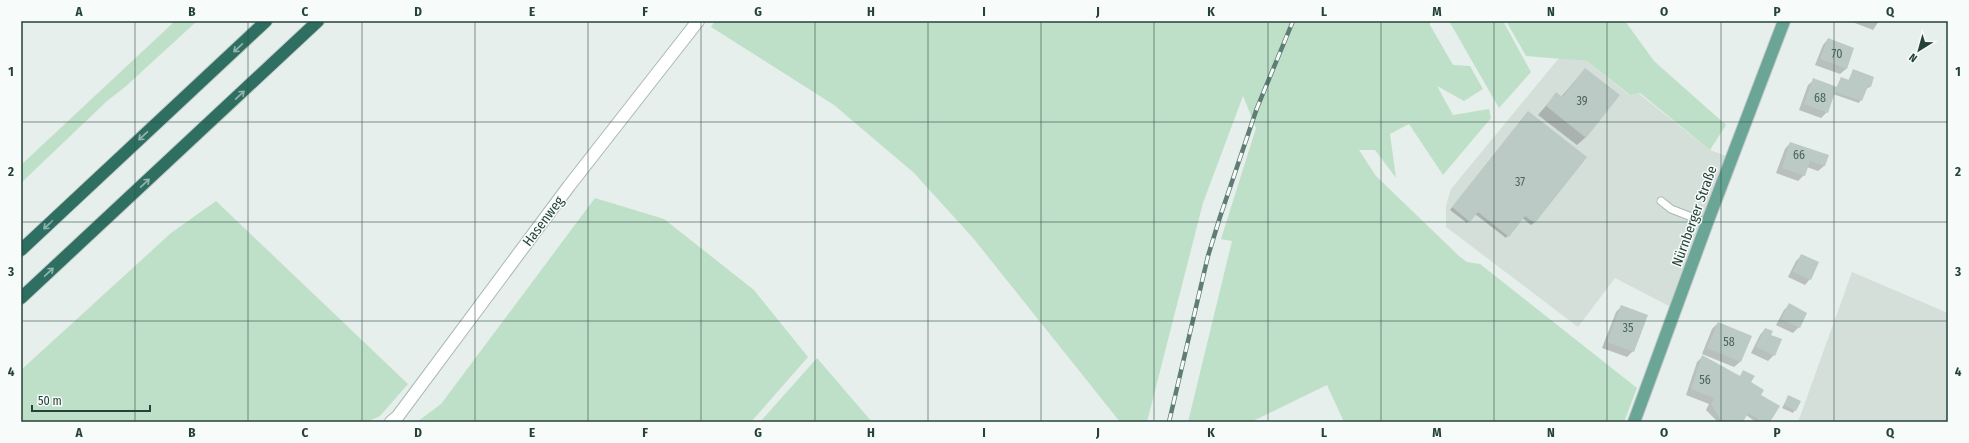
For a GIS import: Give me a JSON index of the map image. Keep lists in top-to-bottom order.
{
  "streets": {
    "main road": ["Nürnberger Straße"],
    "street": ["Hasenweg"]
  },
  "house_numbers": [
    "70",
    "68",
    "39",
    "66",
    "37",
    "35",
    "58",
    "56"
  ],
  "scale_bar": "50 m",
  "north": "bottom left",
  "grid": {
    "columns": [
      "A",
      "B",
      "C",
      "D",
      "E",
      "F",
      "G",
      "H",
      "I",
      "J",
      "K",
      "L",
      "M",
      "N",
      "O",
      "P",
      "Q"
    ],
    "rows": [
      "1",
      "2",
      "3",
      "4"
    ]
  }
}
